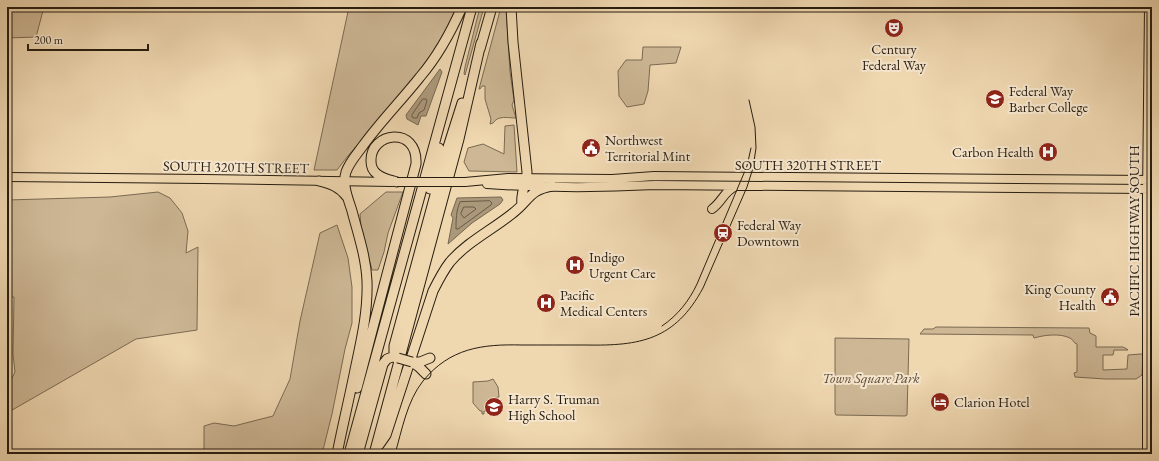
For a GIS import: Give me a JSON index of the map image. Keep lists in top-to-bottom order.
{
  "streets": {
    "main road": ["SOUTH 320TH STREET", "PACIFIC HIGHWAY SOUTH"]
  },
  "crossings": [
    ["SOUTH 320TH STREET", "PACIFIC HIGHWAY SOUTH"]
  ],
  "parks": ["Town Square Park"],
  "places": {
    "theatre": ["Century Federal Way"],
    "school or university": ["Federal Way Barber College", "Harry S. Truman High School"],
    "public building": ["Northwest Territorial Mint", "King County Health"],
    "hospital": ["Carbon Health", "Indigo Urgent Care", "Pacific Medical Centers"],
    "station": ["Federal Way Downtown"],
    "hotel": ["Clarion Hotel"]
  },
  "scale_bar": "200 m"
}
